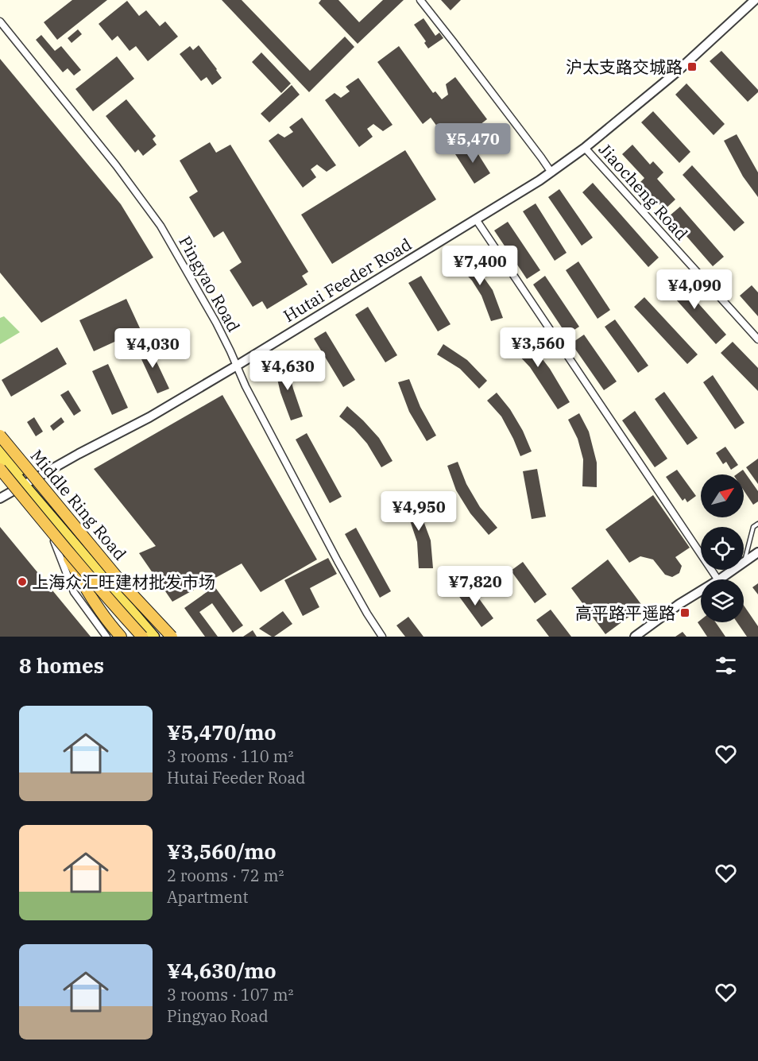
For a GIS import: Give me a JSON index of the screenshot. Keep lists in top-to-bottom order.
{
  "streets": {
    "highway": ["Middle Ring Road"],
    "street": ["Jiaocheng Road", "Hutai Feeder Road", "Pingyao Road"]
  },
  "crossings": [
    ["Jiaocheng Road", "Hutai Feeder Road"],
    ["Hutai Feeder Road", "Pingyao Road"]
  ],
  "places": {
    "transit": ["沪太支路交城路", "高平路平遥路"],
    "other": ["上海众汇旺建材批发市场"]
  },
  "north": "top right",
  "page": {
    "price": [
      "¥5,470",
      "¥7,400",
      "¥4,090",
      "¥3,560",
      "¥4,030",
      "¥4,630",
      "¥4,950",
      "¥7,820"
    ],
    "heading": "8 homes",
    "list": [
      {
        "name": "¥5,470/mo",
        "note": "3 rooms · 110 m² · Hutai Feeder Road"
      },
      {
        "name": "¥3,560/mo",
        "note": "2 rooms · 72 m² · Apartment"
      },
      {
        "name": "¥4,630/mo",
        "note": "3 rooms · 107 m² · Pingyao Road"
      }
    ]
  }
}
